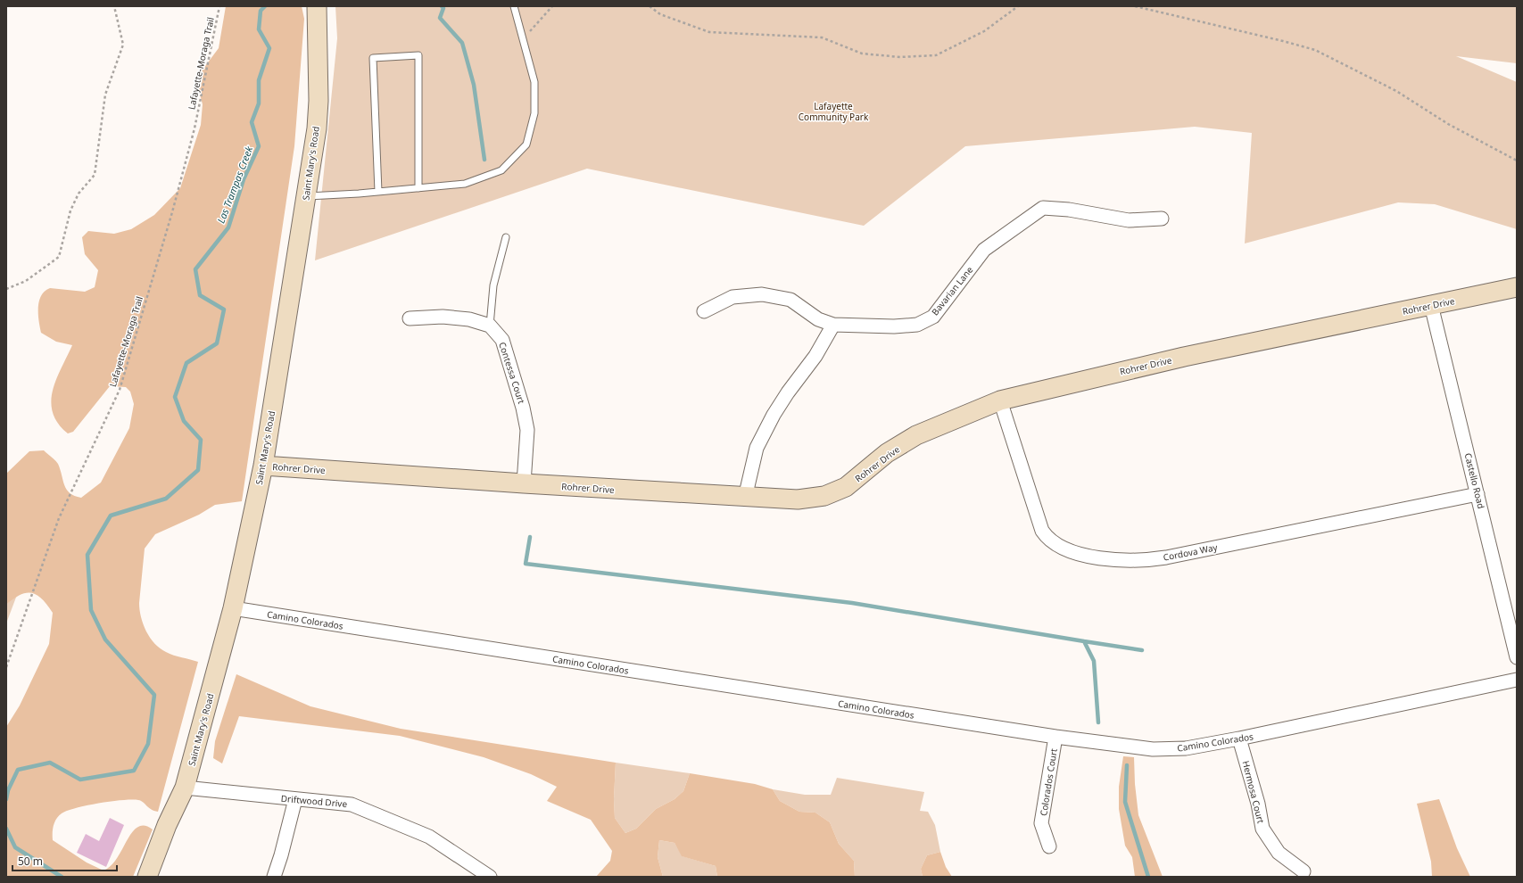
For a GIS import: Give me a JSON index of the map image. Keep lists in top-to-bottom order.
{
  "streets": {
    "street": [
      "Saint Mary's Road",
      "Bavarian Lane",
      "Rohrer Drive",
      "Contessa Court",
      "Castello Road",
      "Cordova Way",
      "Camino Colorados",
      "Colorados Court",
      "Hermosa Court",
      "Driftwood Drive"
    ],
    "path": ["Lafayette-Moraga Trail"]
  },
  "crossings": [
    ["Saint Mary's Road", "Rohrer Drive"],
    ["Saint Mary's Road", "Camino Colorados"],
    ["Saint Mary's Road", "Driftwood Drive"],
    ["Rohrer Drive", "Contessa Court"],
    ["Rohrer Drive", "Castello Road"],
    ["Rohrer Drive", "Cordova Way"],
    ["Castello Road", "Cordova Way"],
    ["Camino Colorados", "Colorados Court"],
    ["Camino Colorados", "Hermosa Court"]
  ],
  "water": ["Las Trampas Creek"],
  "parks": ["Lafayette Community Park"],
  "scale_bar": "50 m"
}
